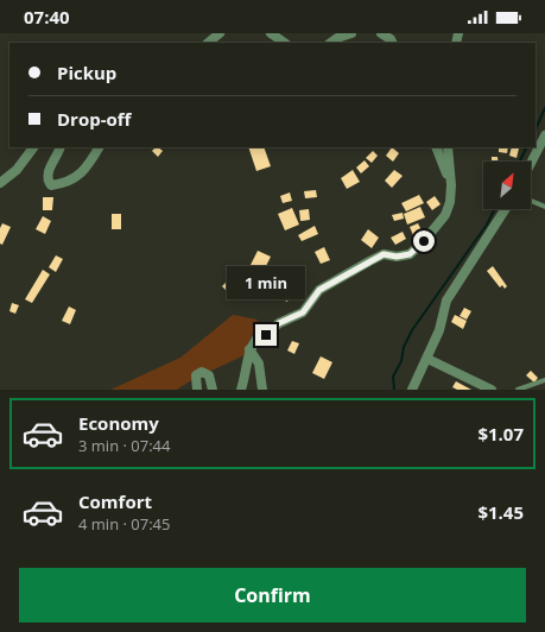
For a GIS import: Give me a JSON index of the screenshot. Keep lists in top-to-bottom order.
{
  "north": "top right",
  "page": {
    "status": "07:40",
    "banner": ["Pickup", "Drop-off"],
    "bubble": "1 min",
    "list": [
      {
        "name": "Economy",
        "note": "3 min · 07:44",
        "value": "$1.07"
      },
      {
        "name": "Comfort",
        "note": "4 min · 07:45",
        "value": "$1.45"
      }
    ],
    "buttons": "Confirm"
  }
}
